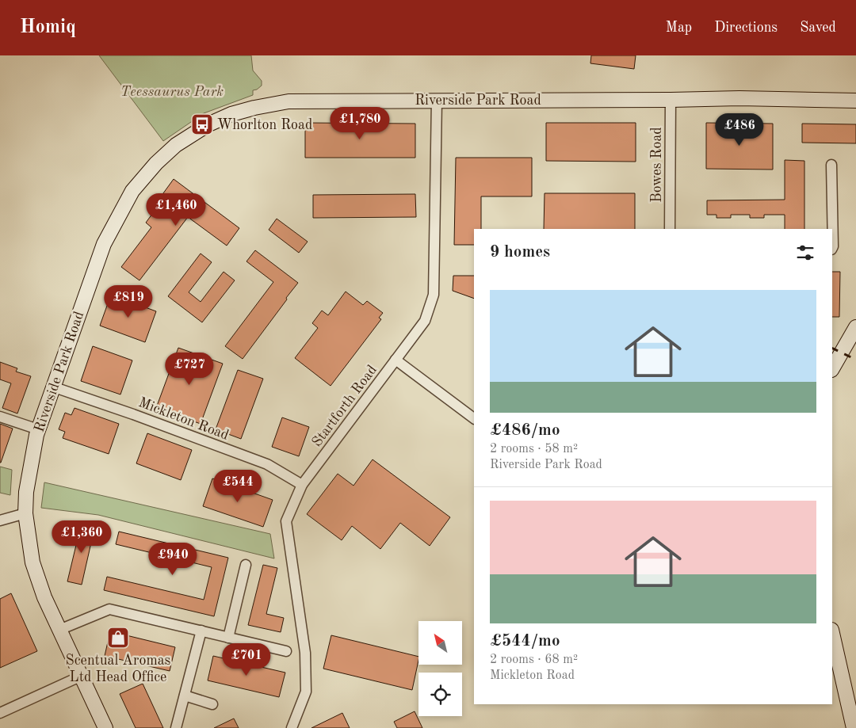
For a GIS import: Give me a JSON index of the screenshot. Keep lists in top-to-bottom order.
{
  "streets": {
    "street": [
      "Riverside Park Road",
      "Bowes Road",
      "Startforth Road",
      "Mickleton Road"
    ]
  },
  "crossings": [
    ["Riverside Park Road", "Bowes Road"],
    ["Riverside Park Road", "Startforth Road"],
    ["Riverside Park Road", "Mickleton Road"],
    ["Startforth Road", "Mickleton Road"]
  ],
  "parks": ["Teessaurus Park"],
  "places": {
    "bus stop": ["Whorlton Road"],
    "shop": ["Scentual Aromas Ltd Head Office"]
  },
  "north": "top left",
  "page": {
    "header": "Homiq",
    "nav": ["Map", "Directions", "Saved"],
    "price": [
      "£1,780",
      "£486",
      "£1,460",
      "£819",
      "£727",
      "£544",
      "£1,360",
      "£940",
      "£701"
    ],
    "heading": "9 homes",
    "list": [
      {
        "name": "£486/mo",
        "note": "2 rooms · 58 m² · Riverside Park Road"
      },
      {
        "name": "£544/mo",
        "note": "2 rooms · 68 m² · Mickleton Road"
      }
    ]
  }
}
